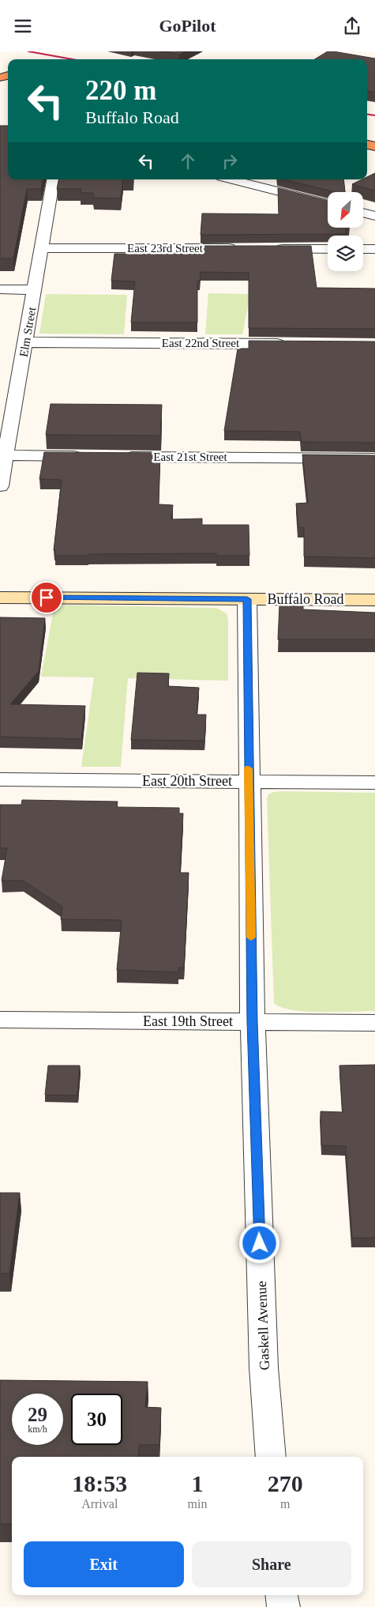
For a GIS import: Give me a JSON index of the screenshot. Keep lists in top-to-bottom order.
{
  "streets": {
    "main road": ["Buffalo Road"],
    "street": [
      "East 23rd Street",
      "Elm Street",
      "East 22nd Street",
      "East 21st Street",
      "East 20th Street",
      "East 19th Street",
      "Gaskell Avenue"
    ]
  },
  "crossings": [
    ["East 23rd Street", "Elm Street"],
    ["Elm Street", "East 22nd Street"],
    ["Buffalo Road", "Gaskell Avenue"],
    ["East 20th Street", "Gaskell Avenue"],
    ["East 19th Street", "Gaskell Avenue"]
  ],
  "north": "bottom left",
  "page": {
    "header": "GoPilot",
    "turn": ["220 m", "Buffalo Road"],
    "speed": "29 km/h",
    "limit": "30",
    "eta": [
      "18:53",
      "Arrival",
      "1",
      "min",
      "270",
      "m"
    ],
    "buttons": ["Exit", "Share"]
  }
}
